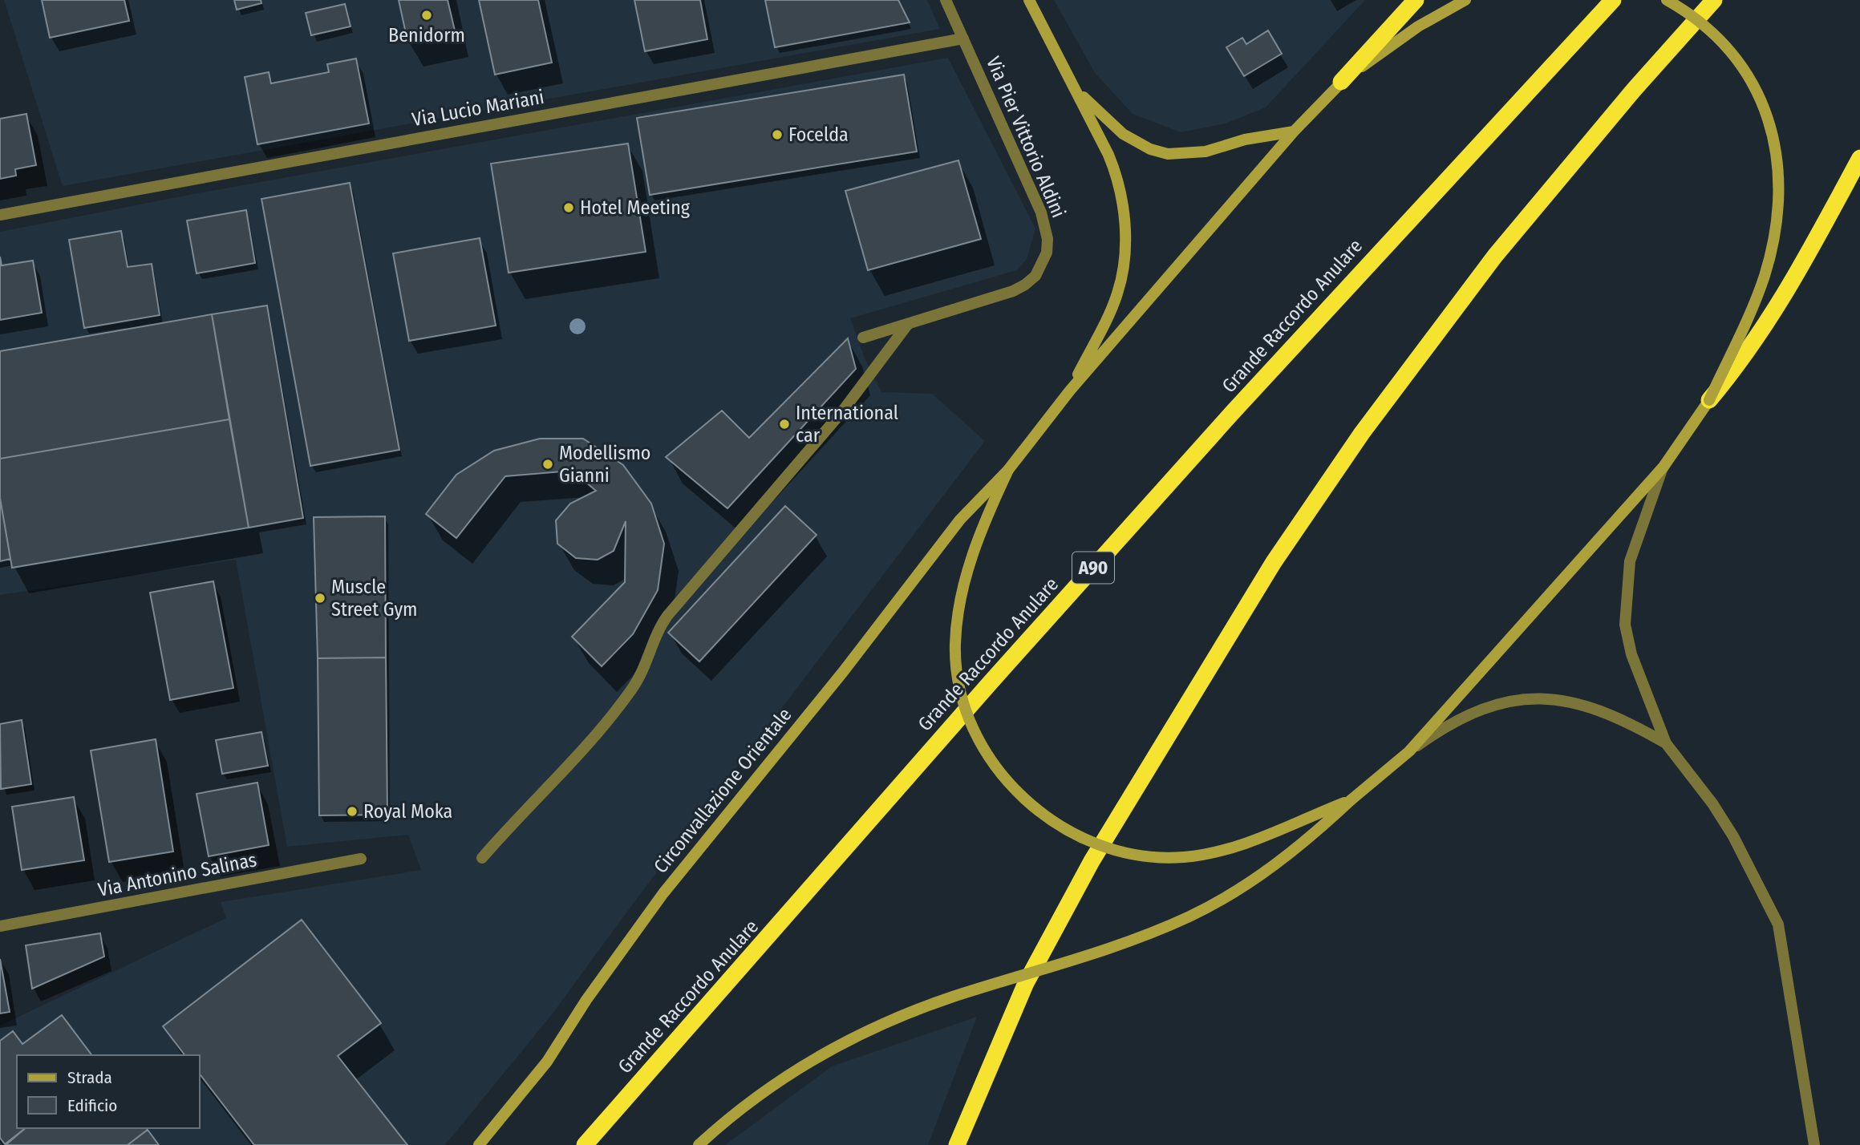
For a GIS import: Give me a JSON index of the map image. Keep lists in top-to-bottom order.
{
  "streets": {
    "highway": ["Grande Raccordo Anulare", "A90"],
    "street": [
      "Via Lucio Mariani",
      "Via Pier Vittorio Aldini",
      "Circonvallazione Orientale",
      "Via Antonino Salinas"
    ]
  },
  "crossings": [
    ["Via Lucio Mariani", "Via Pier Vittorio Aldini"]
  ],
  "places": [
    "Benidorm",
    "Focelda",
    "Hotel Meeting",
    "International car",
    "Modellismo Gianni",
    "Muscle Street Gym",
    "Royal Moka"
  ],
  "legend": ["Strada", "Edificio"]
}
